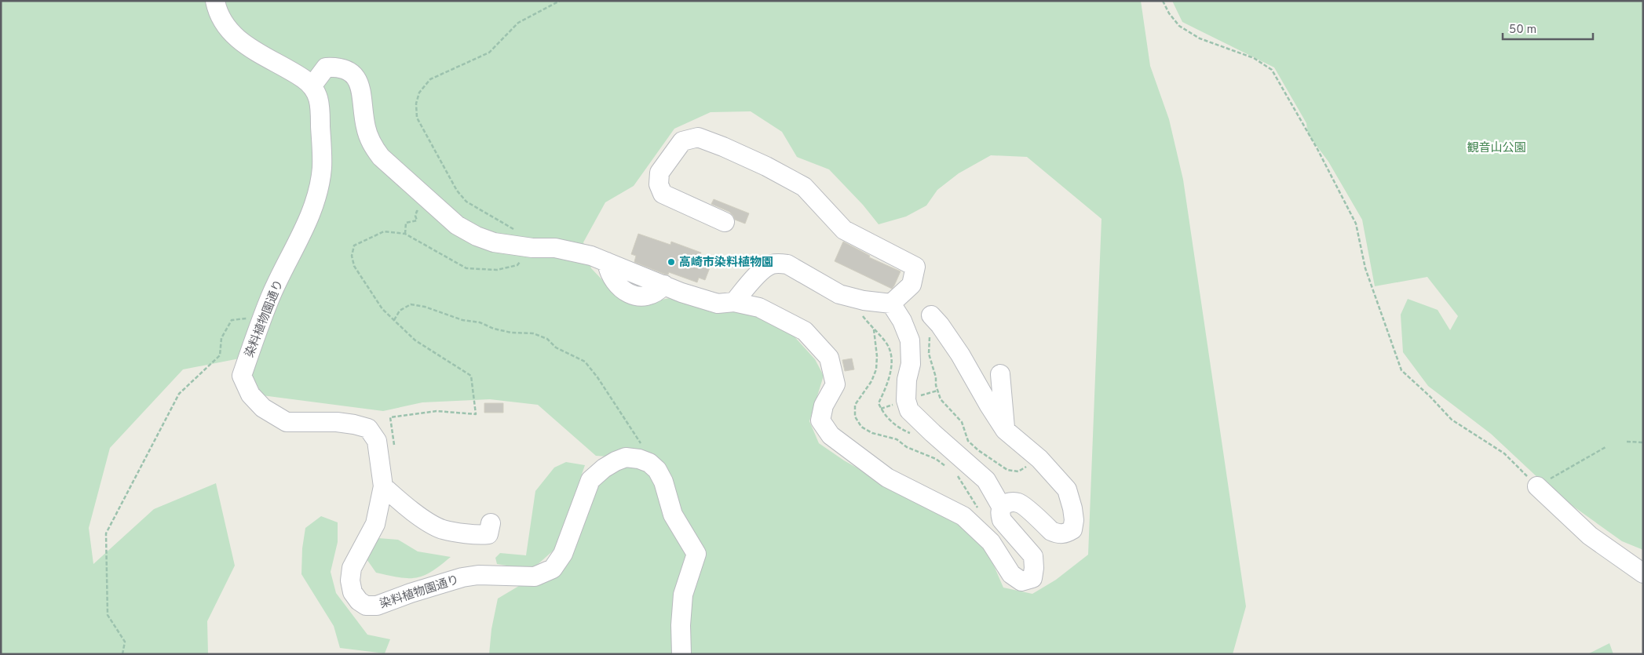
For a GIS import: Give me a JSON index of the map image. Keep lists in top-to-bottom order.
{
  "streets": {
    "street": ["染料植物園通り"]
  },
  "parks": ["観音山公園"],
  "places": ["高崎市染料植物園"],
  "scale_bar": "50 m"
}
